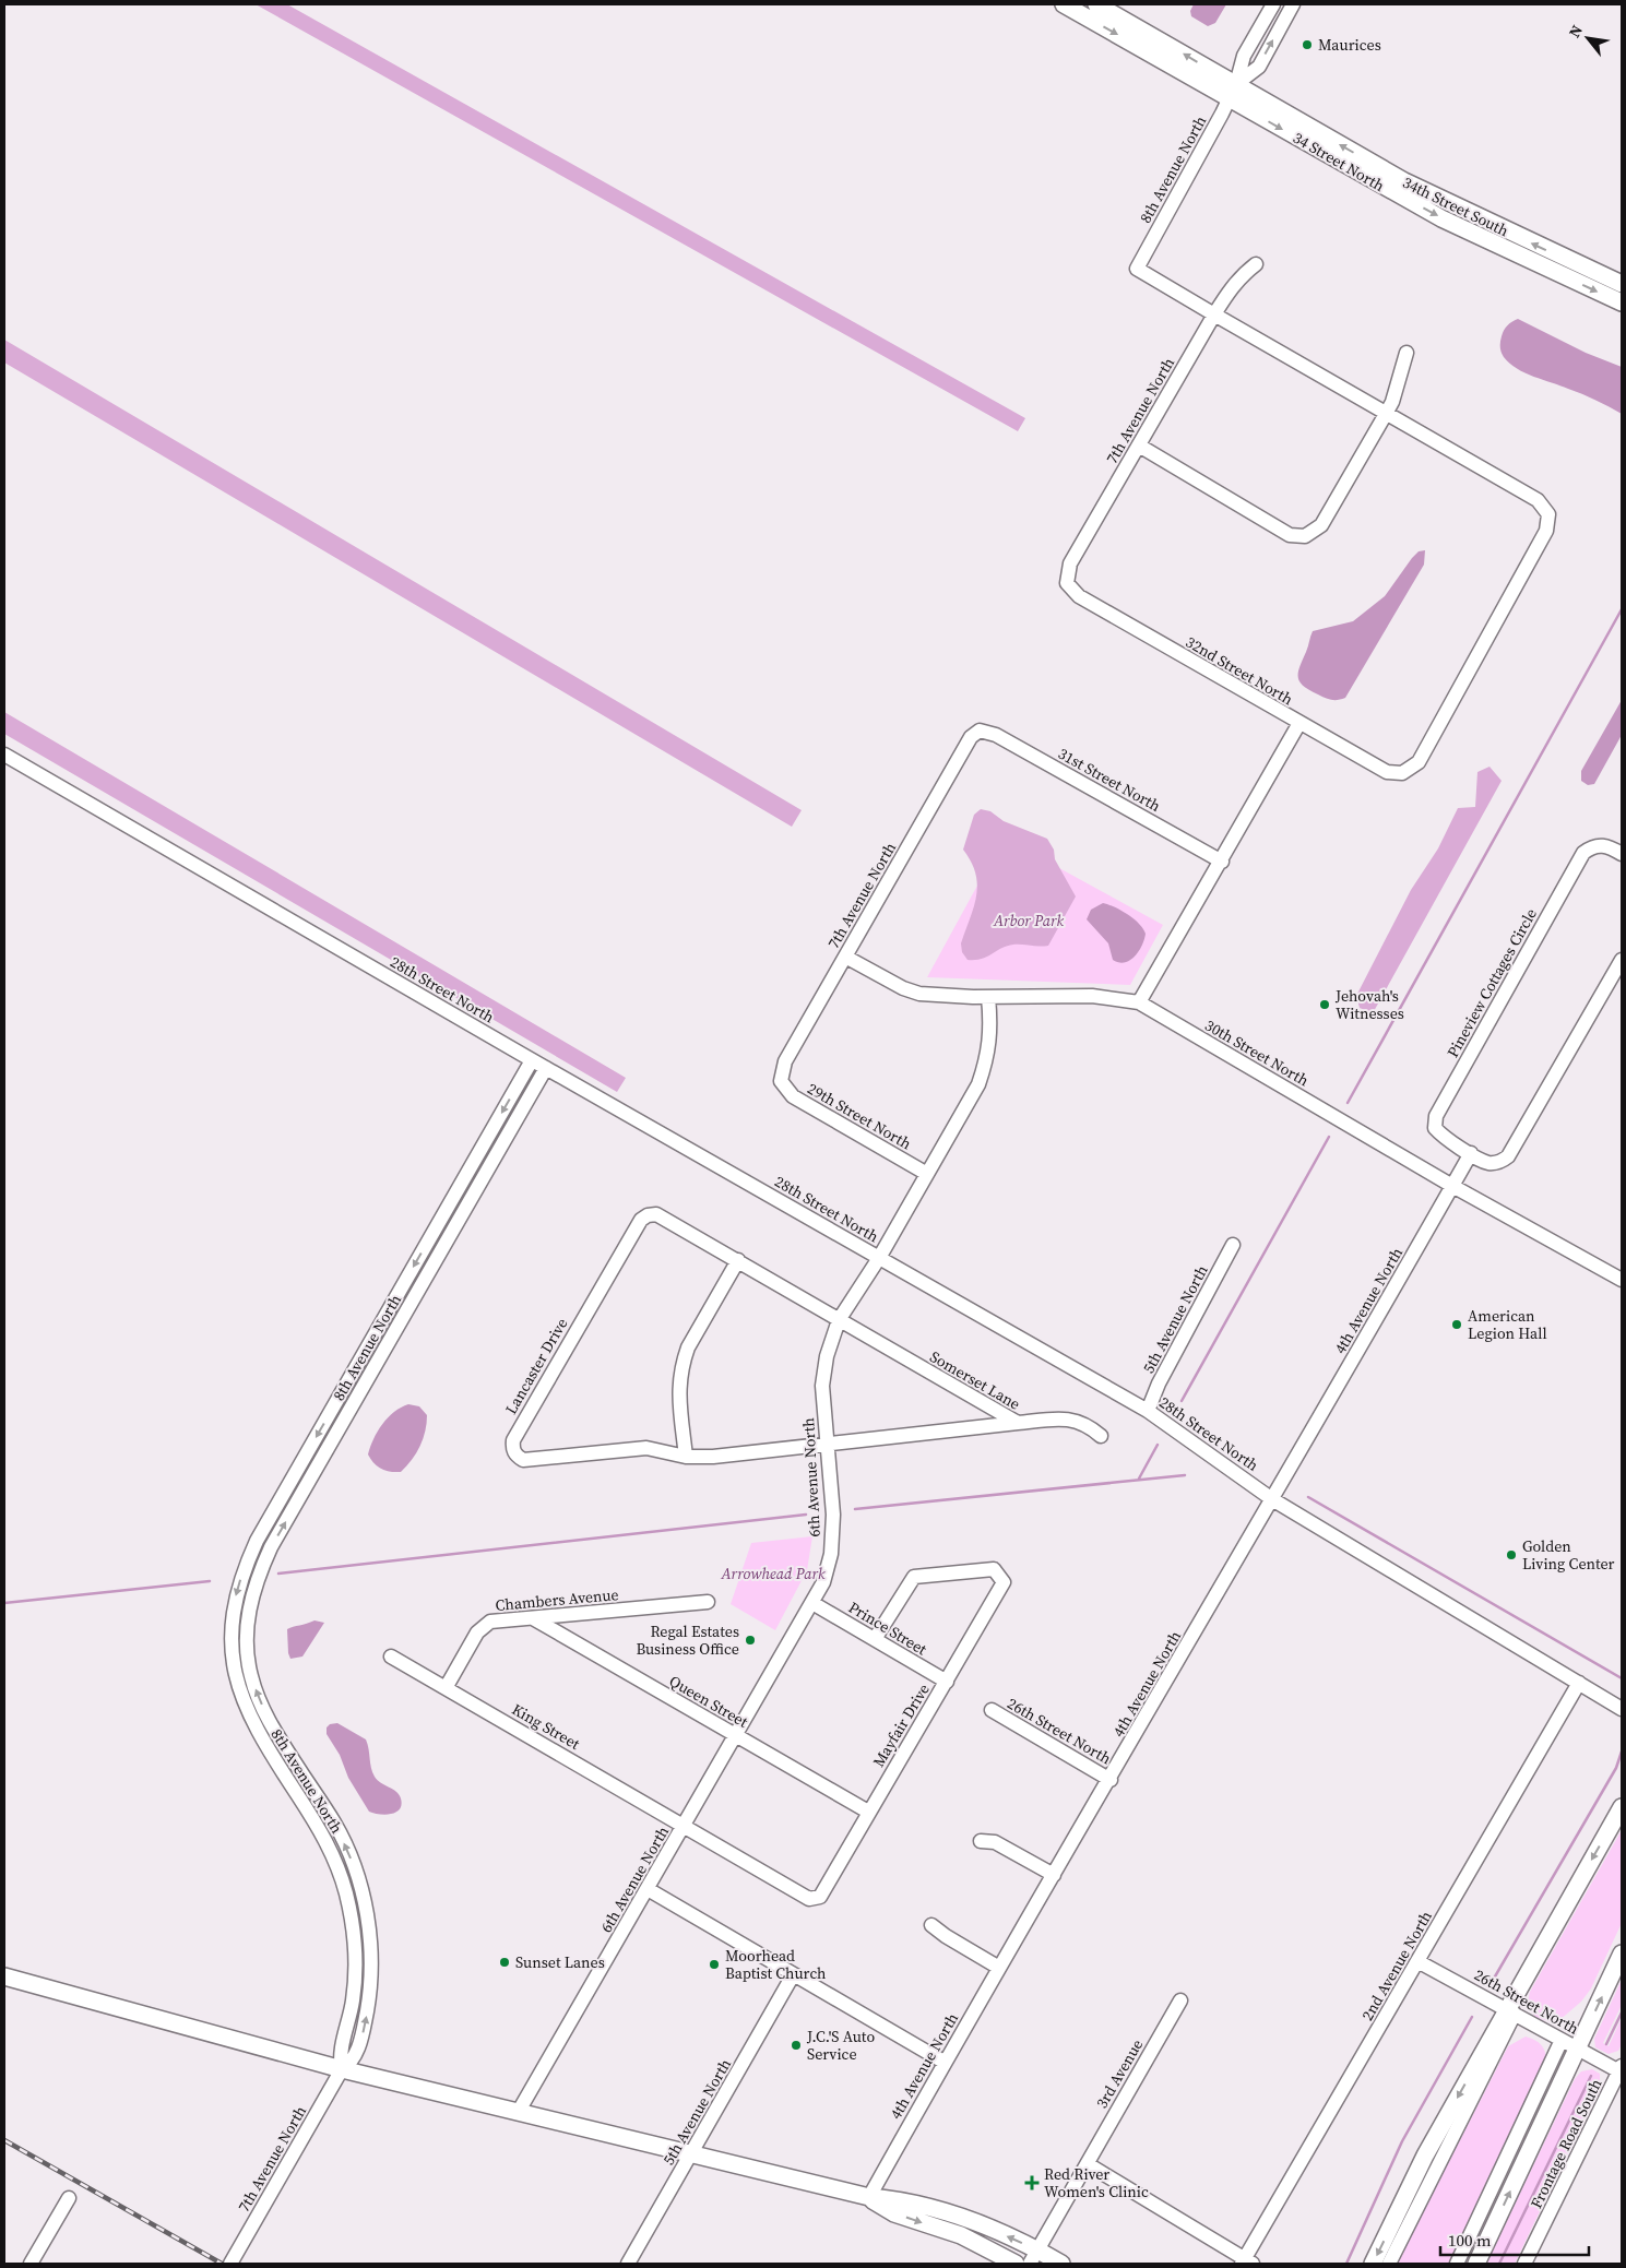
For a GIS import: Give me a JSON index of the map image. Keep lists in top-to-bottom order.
{
  "streets": {
    "main road": ["34 Street North", "34th Street South"],
    "street": [
      "8th Avenue North",
      "7th Avenue North",
      "32nd Street North",
      "31st Street North",
      "Pineview Cottages Circle",
      "28th Street North",
      "30th Street North",
      "29th Street North",
      "4th Avenue North",
      "5th Avenue North",
      "Lancaster Drive",
      "Somerset Lane",
      "6th Avenue North",
      "Chambers Avenue",
      "Prince Street",
      "Queen Street",
      "Mayfair Drive",
      "King Street",
      "26th Street North",
      "2nd Avenue North",
      "3rd Avenue",
      "Frontage Road South"
    ]
  },
  "crossings": [
    ["34 Street North", "8th Avenue North"],
    ["34 Street North", "34th Street South"],
    ["8th Avenue North", "34th Street South"],
    ["8th Avenue North", "7th Avenue North"],
    ["8th Avenue North", "28th Street North"],
    ["7th Avenue North", "32nd Street North"],
    ["7th Avenue North", "31st Street North"],
    ["7th Avenue North", "30th Street North"],
    ["7th Avenue North", "29th Street North"],
    ["28th Street North", "4th Avenue North"],
    ["28th Street North", "5th Avenue North"],
    ["28th Street North", "6th Avenue North"],
    ["28th Street North", "2nd Avenue North"],
    ["30th Street North", "4th Avenue North"],
    ["30th Street North", "6th Avenue North"],
    ["29th Street North", "6th Avenue North"],
    ["4th Avenue North", "26th Street North"],
    ["Lancaster Drive", "Somerset Lane"],
    ["Lancaster Drive", "6th Avenue North"],
    ["Somerset Lane", "6th Avenue North"],
    ["6th Avenue North", "Prince Street"],
    ["6th Avenue North", "Queen Street"],
    ["6th Avenue North", "Mayfair Drive"],
    ["6th Avenue North", "King Street"],
    ["Chambers Avenue", "Queen Street"],
    ["Chambers Avenue", "King Street"],
    ["Prince Street", "Mayfair Drive"],
    ["Queen Street", "Mayfair Drive"],
    ["Mayfair Drive", "King Street"],
    ["26th Street North", "2nd Avenue North"],
    ["26th Street North", "Frontage Road South"]
  ],
  "one_way": ["34 Street North", "34th Street South"],
  "parks": ["Arbor Park", "Arrowhead Park"],
  "places": {
    "other": [
      "Maurices",
      "Jehovah's Witnesses",
      "American Legion Hall",
      "Golden Living Center",
      "Regal Estates Business Office",
      "Sunset Lanes",
      "Moorhead Baptist Church",
      "J.C.'S Auto Service"
    ],
    "health": ["Red River Women's Clinic"]
  },
  "scale_bar": "100 m",
  "north": "top left"
}
